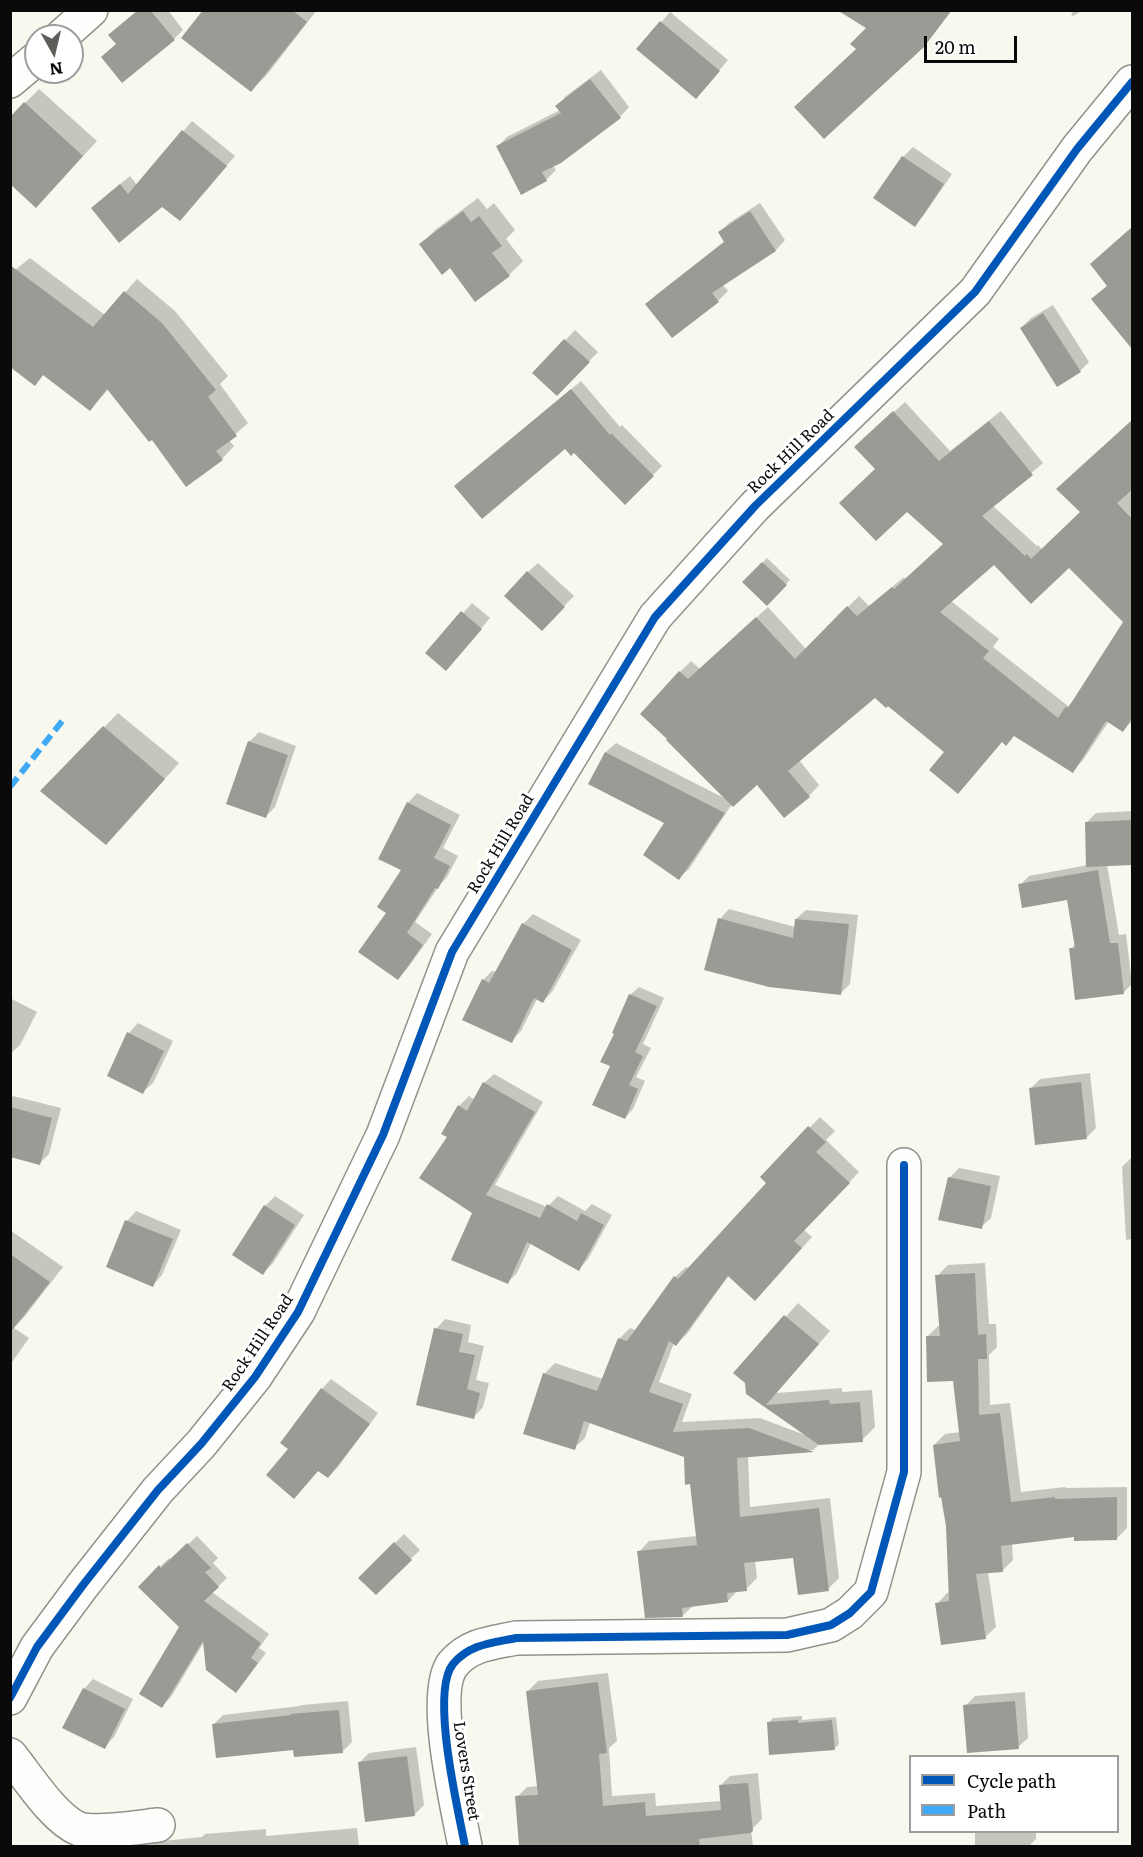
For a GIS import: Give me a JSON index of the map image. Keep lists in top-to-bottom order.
{
  "streets": {
    "street": ["Rock Hill Road", "Lovers Street"]
  },
  "legend": ["Cycle path", "Path"],
  "scale_bar": "20 m",
  "north": "bottom"
}
